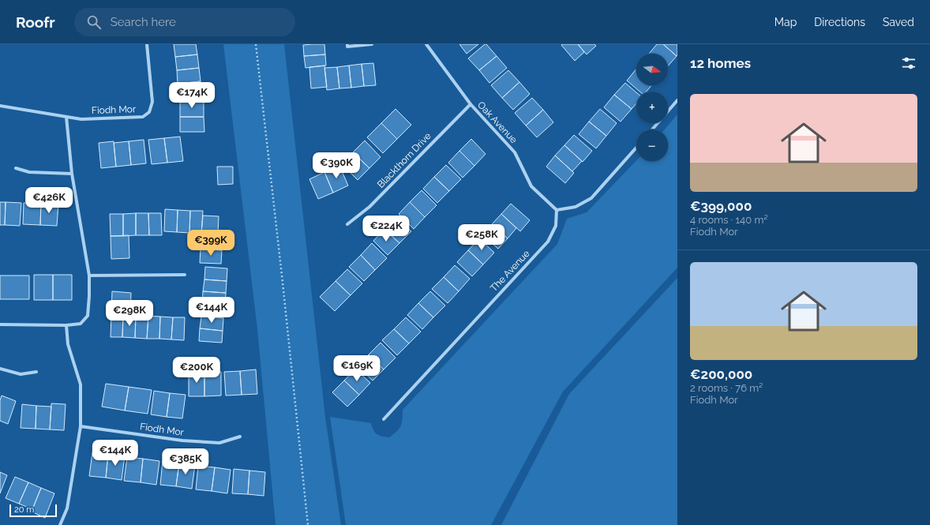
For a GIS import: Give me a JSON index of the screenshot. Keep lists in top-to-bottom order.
{
  "streets": {
    "street": [
      "Fiodh Mor",
      "Oak Avenue",
      "Blackthorn Drive",
      "The Avenue"
    ]
  },
  "crossings": [
    ["Oak Avenue", "Blackthorn Drive"],
    ["Oak Avenue", "The Avenue"]
  ],
  "scale_bar": "20 m",
  "north": "right",
  "page": {
    "header": "Roofr",
    "search": "Search here",
    "nav": ["Map", "Directions", "Saved"],
    "heading": "12 homes",
    "map_buttons": ["+", "−"],
    "price": [
      "€174K",
      "€390K",
      "€426K",
      "€224K",
      "€258K",
      "€399K",
      "€144K",
      "€298K",
      "€169K",
      "€200K",
      "€144K",
      "€385K"
    ],
    "list": [
      {
        "name": "€399,000",
        "note": "4 rooms · 140 m² · Fiodh Mor"
      },
      {
        "name": "€200,000",
        "note": "2 rooms · 76 m² · Fiodh Mor"
      }
    ],
    "scale": "20 m"
  }
}
